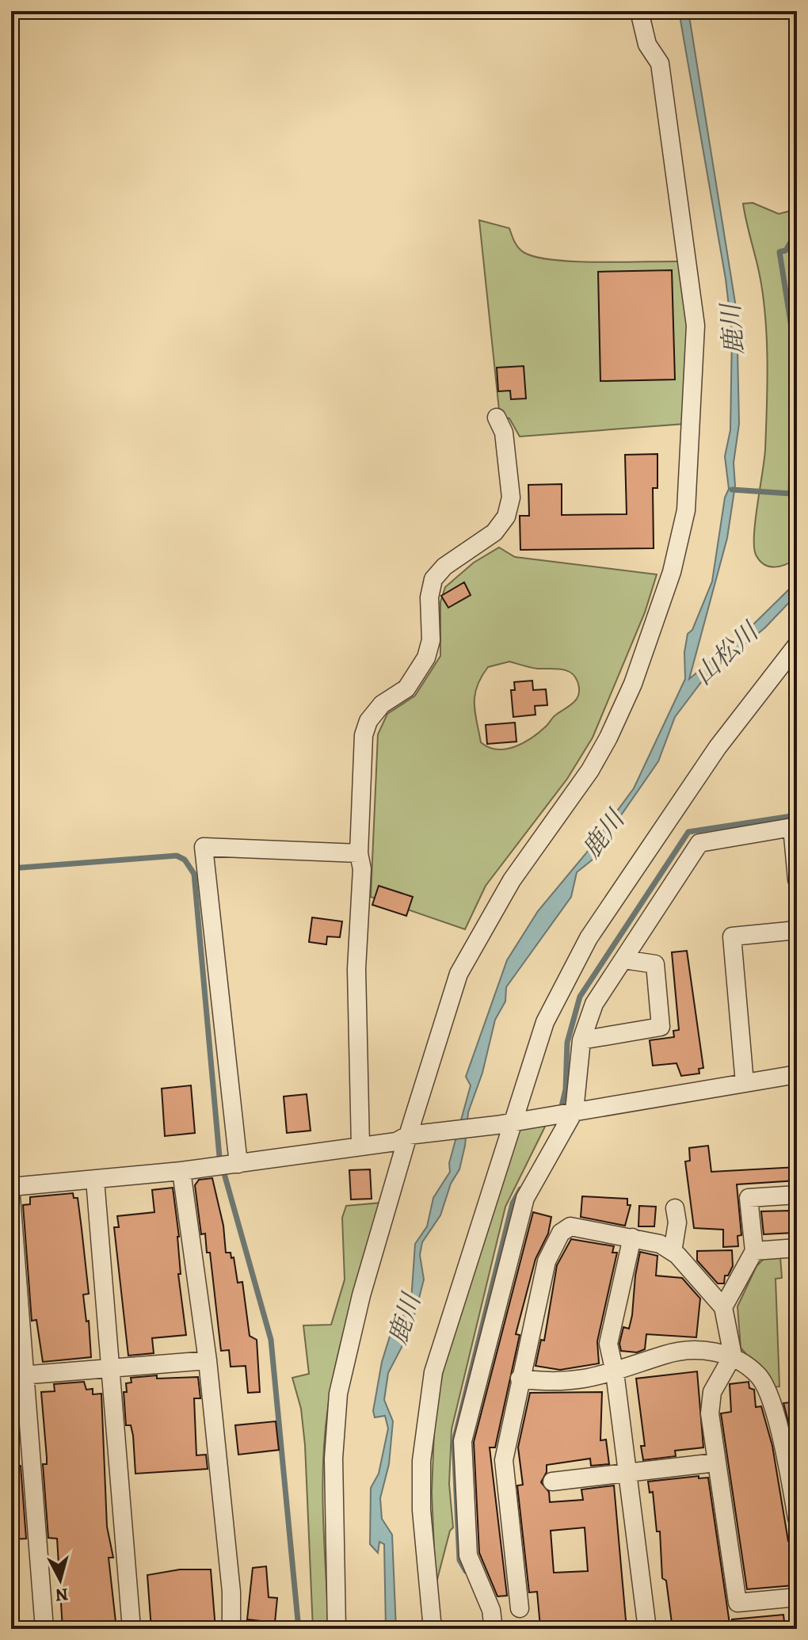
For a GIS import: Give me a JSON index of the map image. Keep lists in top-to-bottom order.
{
  "water": ["鹿川", "山松川"],
  "north": "bottom"
}
